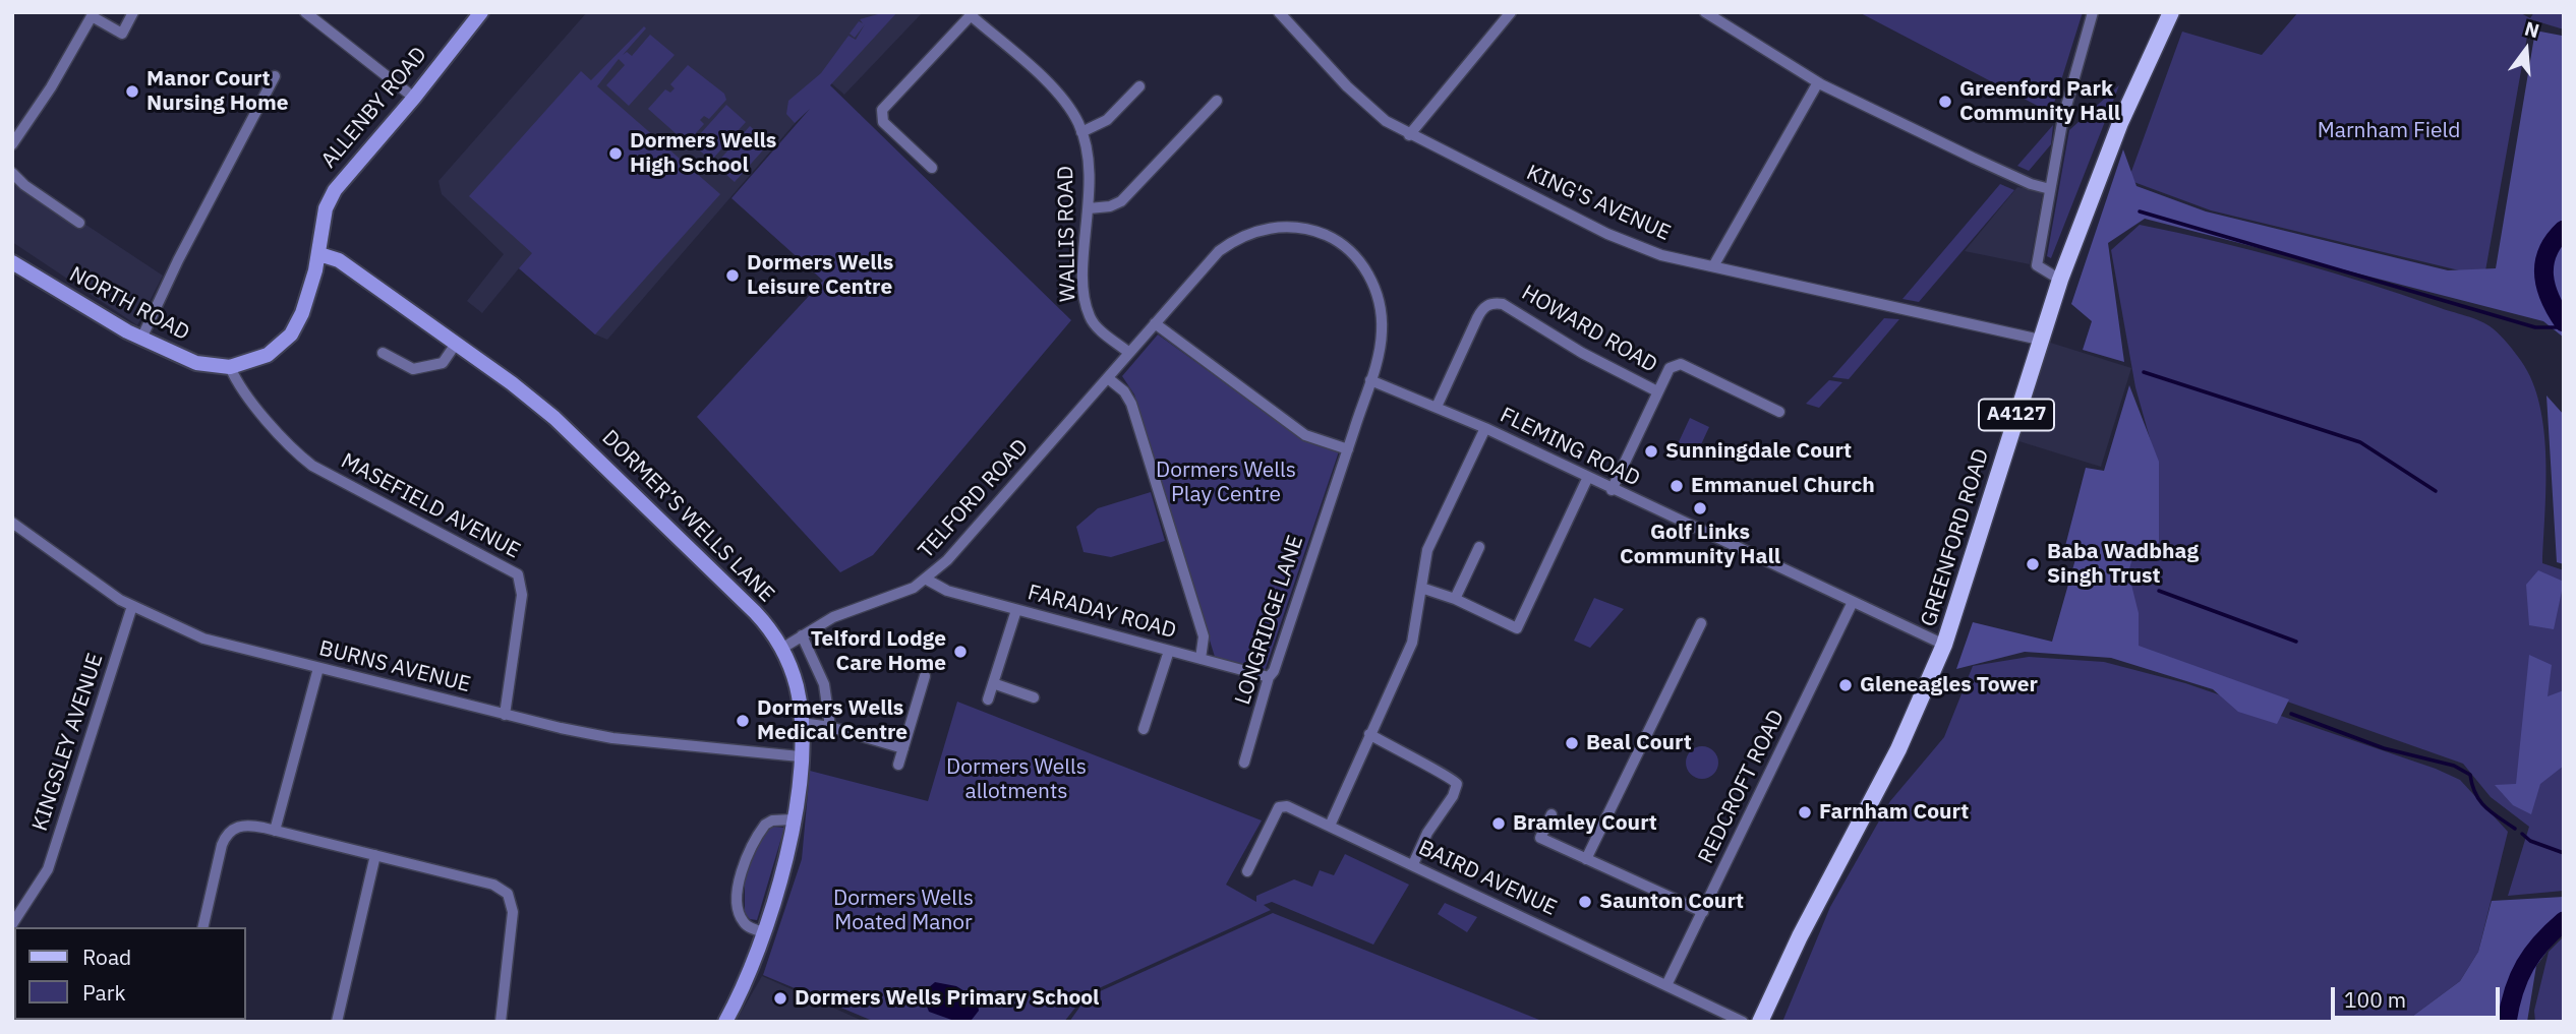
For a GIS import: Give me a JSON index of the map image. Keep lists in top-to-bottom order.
{
  "streets": {
    "main road": ["A4127", "GREENFORD ROAD"],
    "street": [
      "ALLENBY ROAD",
      "KING'S AVENUE",
      "WALLIS ROAD",
      "NORTH ROAD",
      "HOWARD ROAD",
      "FLEMING ROAD",
      "TELFORD ROAD",
      "MASEFIELD AVENUE",
      "DORMER’S WELLS LANE",
      "FARADAY ROAD",
      "LONGRIDGE LANE",
      "BURNS AVENUE",
      "KINGSLEY AVENUE",
      "REDCROFT ROAD",
      "BAIRD AVENUE"
    ]
  },
  "crossings": [
    ["ALLENBY ROAD", "NORTH ROAD"],
    ["ALLENBY ROAD", "MASEFIELD AVENUE"],
    ["ALLENBY ROAD", "DORMER’S WELLS LANE"],
    ["KING'S AVENUE", "GREENFORD ROAD"],
    ["WALLIS ROAD", "TELFORD ROAD"],
    ["NORTH ROAD", "MASEFIELD AVENUE"],
    ["HOWARD ROAD", "FLEMING ROAD"],
    ["FLEMING ROAD", "TELFORD ROAD"],
    ["FLEMING ROAD", "GREENFORD ROAD"],
    ["FLEMING ROAD", "LONGRIDGE LANE"],
    ["FLEMING ROAD", "REDCROFT ROAD"],
    ["TELFORD ROAD", "DORMER’S WELLS LANE"],
    ["TELFORD ROAD", "FARADAY ROAD"],
    ["TELFORD ROAD", "LONGRIDGE LANE"],
    ["MASEFIELD AVENUE", "BURNS AVENUE"],
    ["DORMER’S WELLS LANE", "BURNS AVENUE"],
    ["FARADAY ROAD", "LONGRIDGE LANE"],
    ["BURNS AVENUE", "KINGSLEY AVENUE"],
    ["REDCROFT ROAD", "BAIRD AVENUE"]
  ],
  "parks": [
    "Marnham Field",
    "Dormers Wells Play Centre",
    "Dormers Wells allotments",
    "Dormers Wells Moated Manor"
  ],
  "places": [
    "Manor Court Nursing Home",
    "Greenford Park Community Hall",
    "Dormers Wells High School",
    "Dormers Wells Leisure Centre",
    "Sunningdale Court",
    "Emmanuel Church",
    "Golf Links Community Hall",
    "Baba Wadbhag Singh Trust",
    "Telford Lodge Care Home",
    "Gleneagles Tower",
    "Dormers Wells Medical Centre",
    "Beal Court",
    "Farnham Court",
    "Bramley Court",
    "Saunton Court",
    "Dormers Wells Primary School"
  ],
  "legend": ["Road", "Park"],
  "scale_bar": "100 m",
  "north": "top"
}
